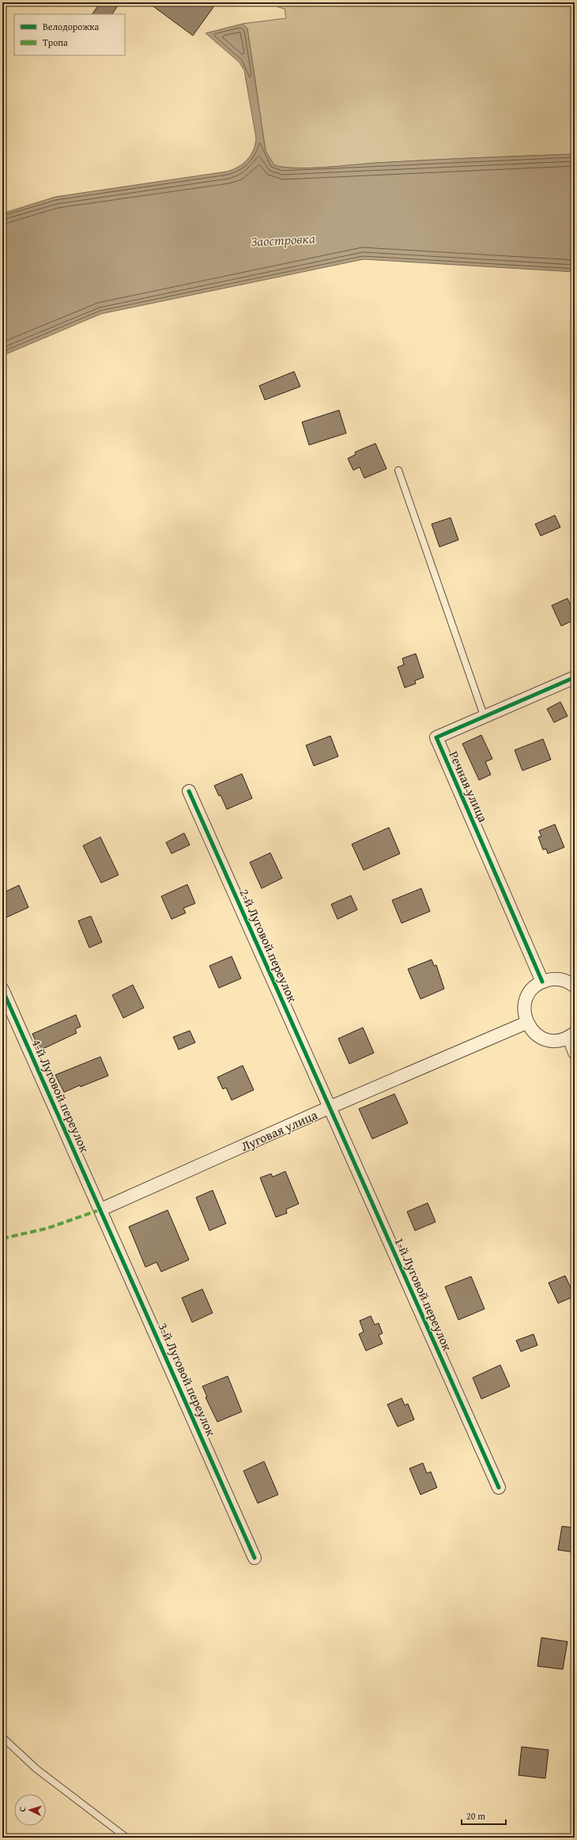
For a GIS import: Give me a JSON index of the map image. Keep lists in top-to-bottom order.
{
  "streets": {
    "street": [
      "Речная улица",
      "2-й Луговой переулок",
      "4-й Луговой переулок",
      "Луговая улица",
      "1-й Луговой переулок",
      "3-й Луговой переулок"
    ]
  },
  "crossings": [
    ["2-й Луговой переулок", "Луговая улица"],
    ["2-й Луговой переулок", "1-й Луговой переулок"],
    ["4-й Луговой переулок", "Луговая улица"],
    ["4-й Луговой переулок", "3-й Луговой переулок"],
    ["Луговая улица", "1-й Луговой переулок"],
    ["Луговая улица", "3-й Луговой переулок"]
  ],
  "water": ["Заостровка"],
  "legend": ["Велодорожка", "Тропа"],
  "scale_bar": "20 m",
  "north": "left"
}
